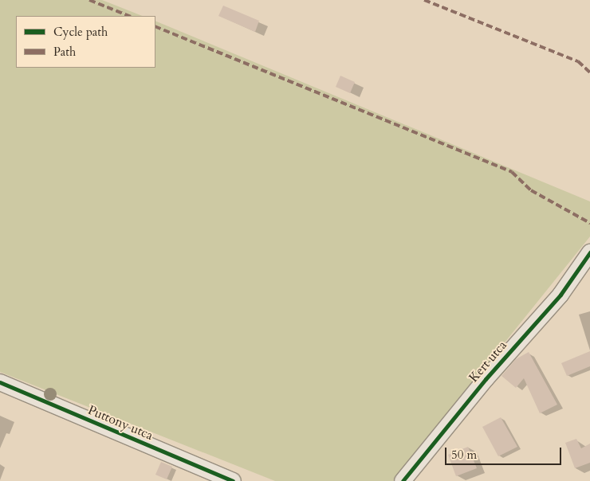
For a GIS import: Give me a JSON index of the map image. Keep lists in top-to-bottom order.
{
  "streets": {
    "street": ["Kert utca", "Puttony utca"]
  },
  "legend": ["Cycle path", "Path"],
  "scale_bar": "50 m"
}
